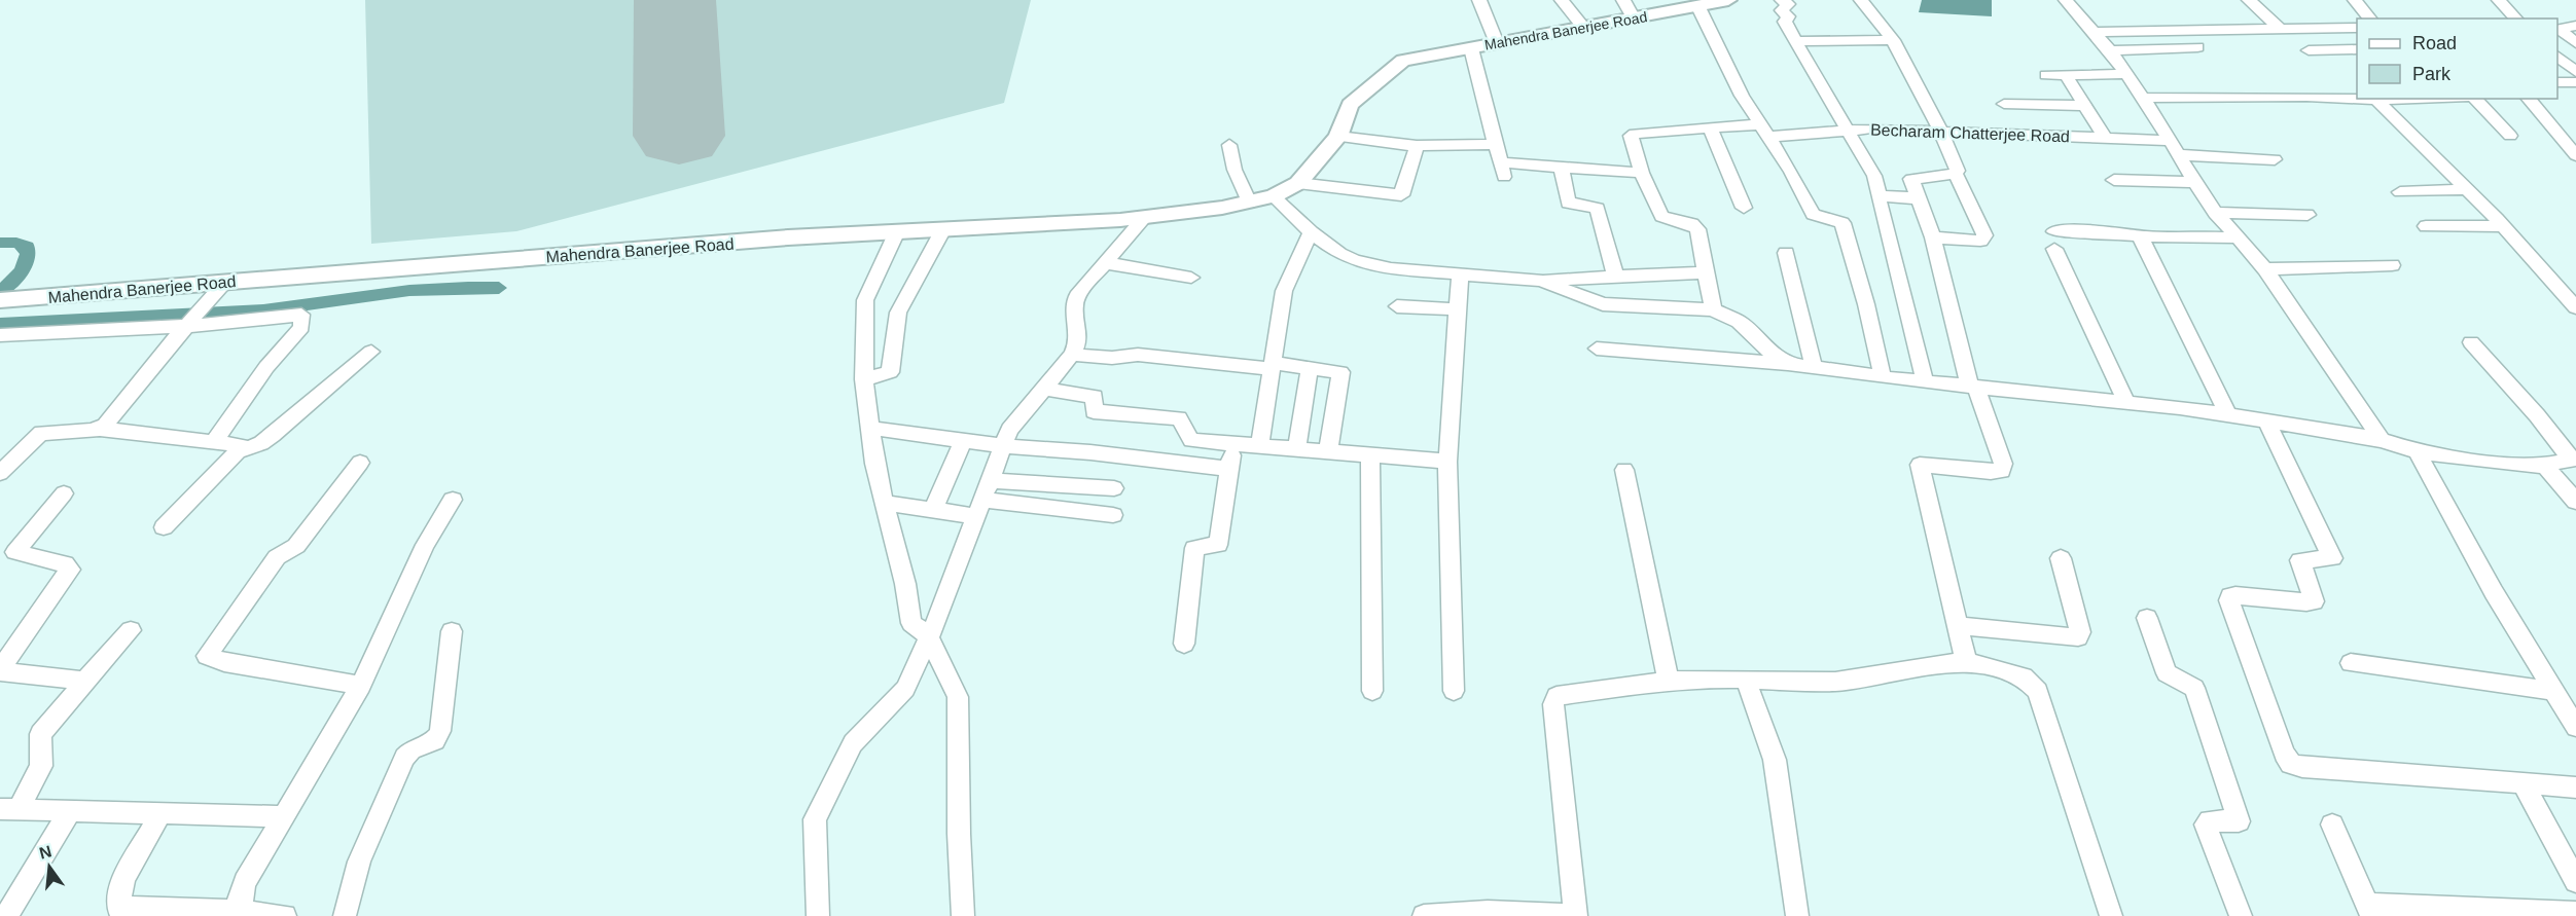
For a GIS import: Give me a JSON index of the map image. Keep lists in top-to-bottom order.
{
  "streets": {
    "street": ["Mahendra Banerjee Road", "Becharam Chatterjee Road"]
  },
  "legend": ["Road", "Park"],
  "north": "top"
}
